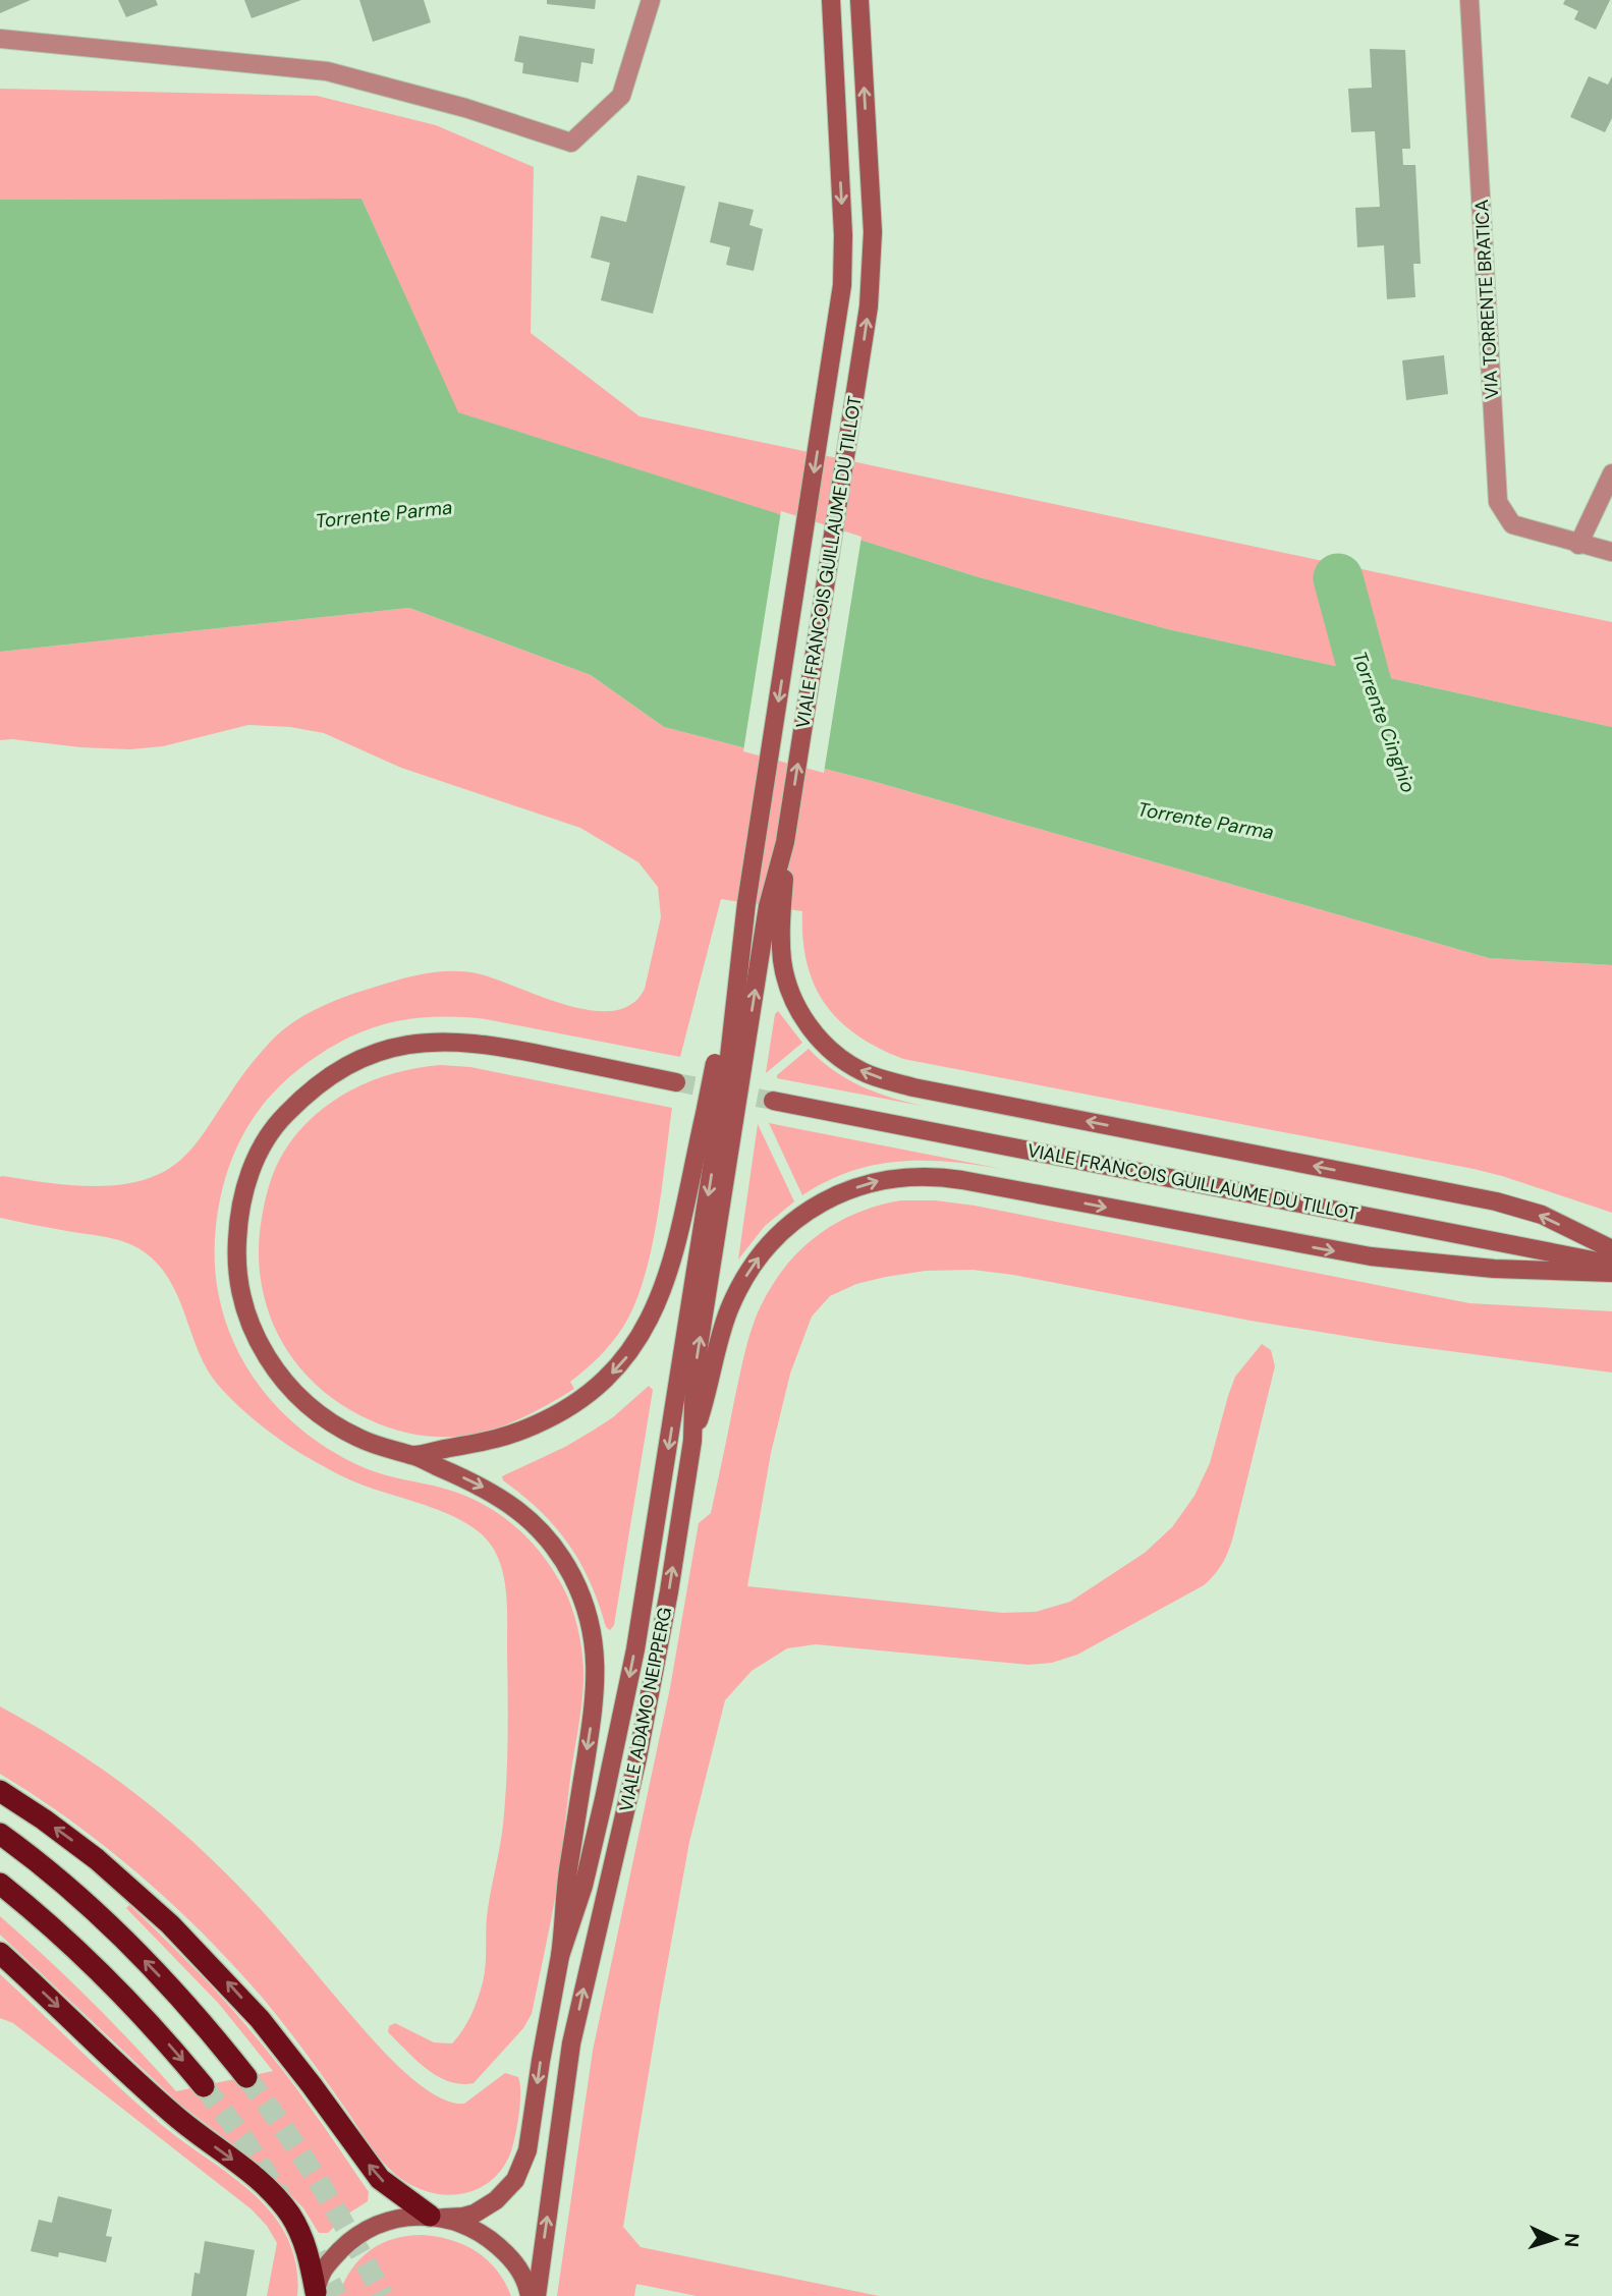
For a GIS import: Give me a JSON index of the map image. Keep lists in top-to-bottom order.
{
  "streets": {
    "main road": ["VIALE FRANCOIS GUILLAUME DU TILLOT", "VIALE ADAMO NEIPPERG"],
    "street": ["VIA TORRENTE BRATICA"]
  },
  "crossings": [
    ["VIALE FRANCOIS GUILLAUME DU TILLOT", "VIALE ADAMO NEIPPERG"]
  ],
  "water": ["Torrente Parma", "Torrente Cinghio"],
  "north": "right"
}
